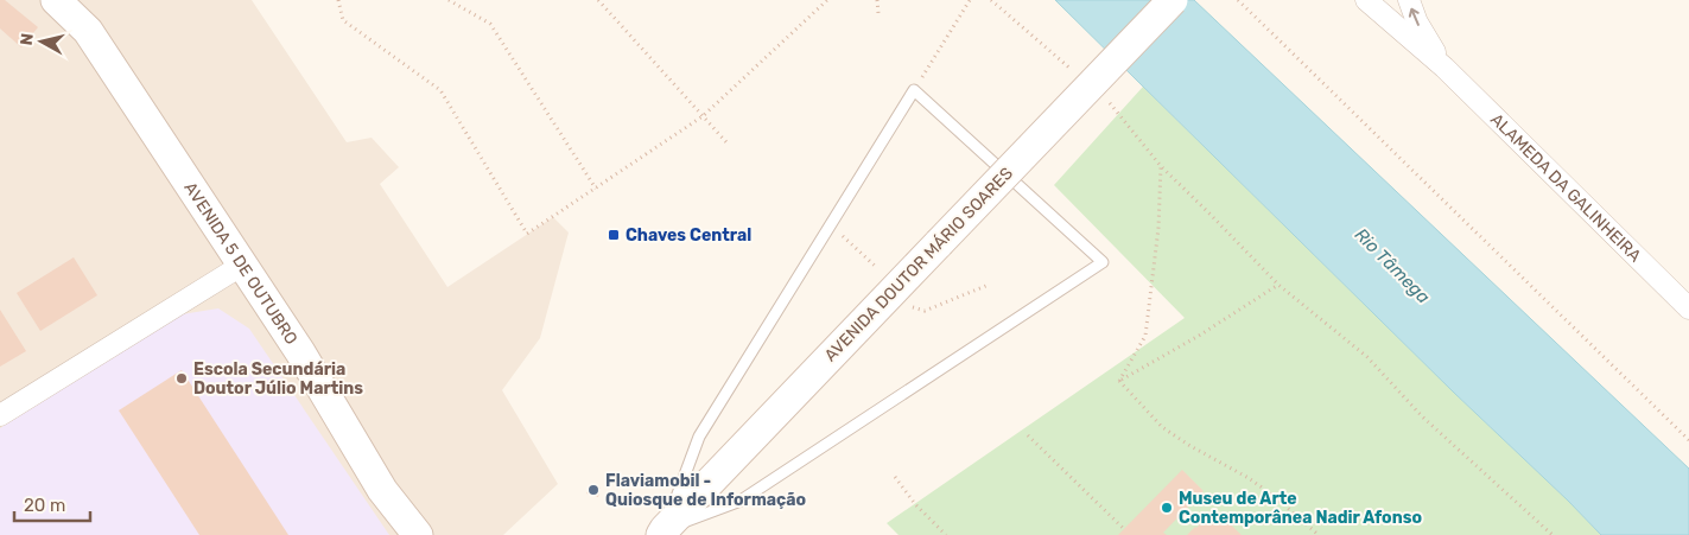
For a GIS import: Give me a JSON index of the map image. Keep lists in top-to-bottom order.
{
  "streets": {
    "main road": ["AVENIDA 5 DE OUTUBRO", "AVENIDA DOUTOR MÁRIO SOARES"],
    "street": ["ALAMEDA DA GALINHEIRA"]
  },
  "water": ["Rio Tâmega"],
  "places": {
    "transit": ["Chaves Central"],
    "other": ["Escola Secundária Doutor Júlio Martins", "Flaviamobil - Quiosque de Informação", "Museu de Arte Contemporânea Nadir Afonso"]
  },
  "scale_bar": "20 m",
  "north": "left"
}
